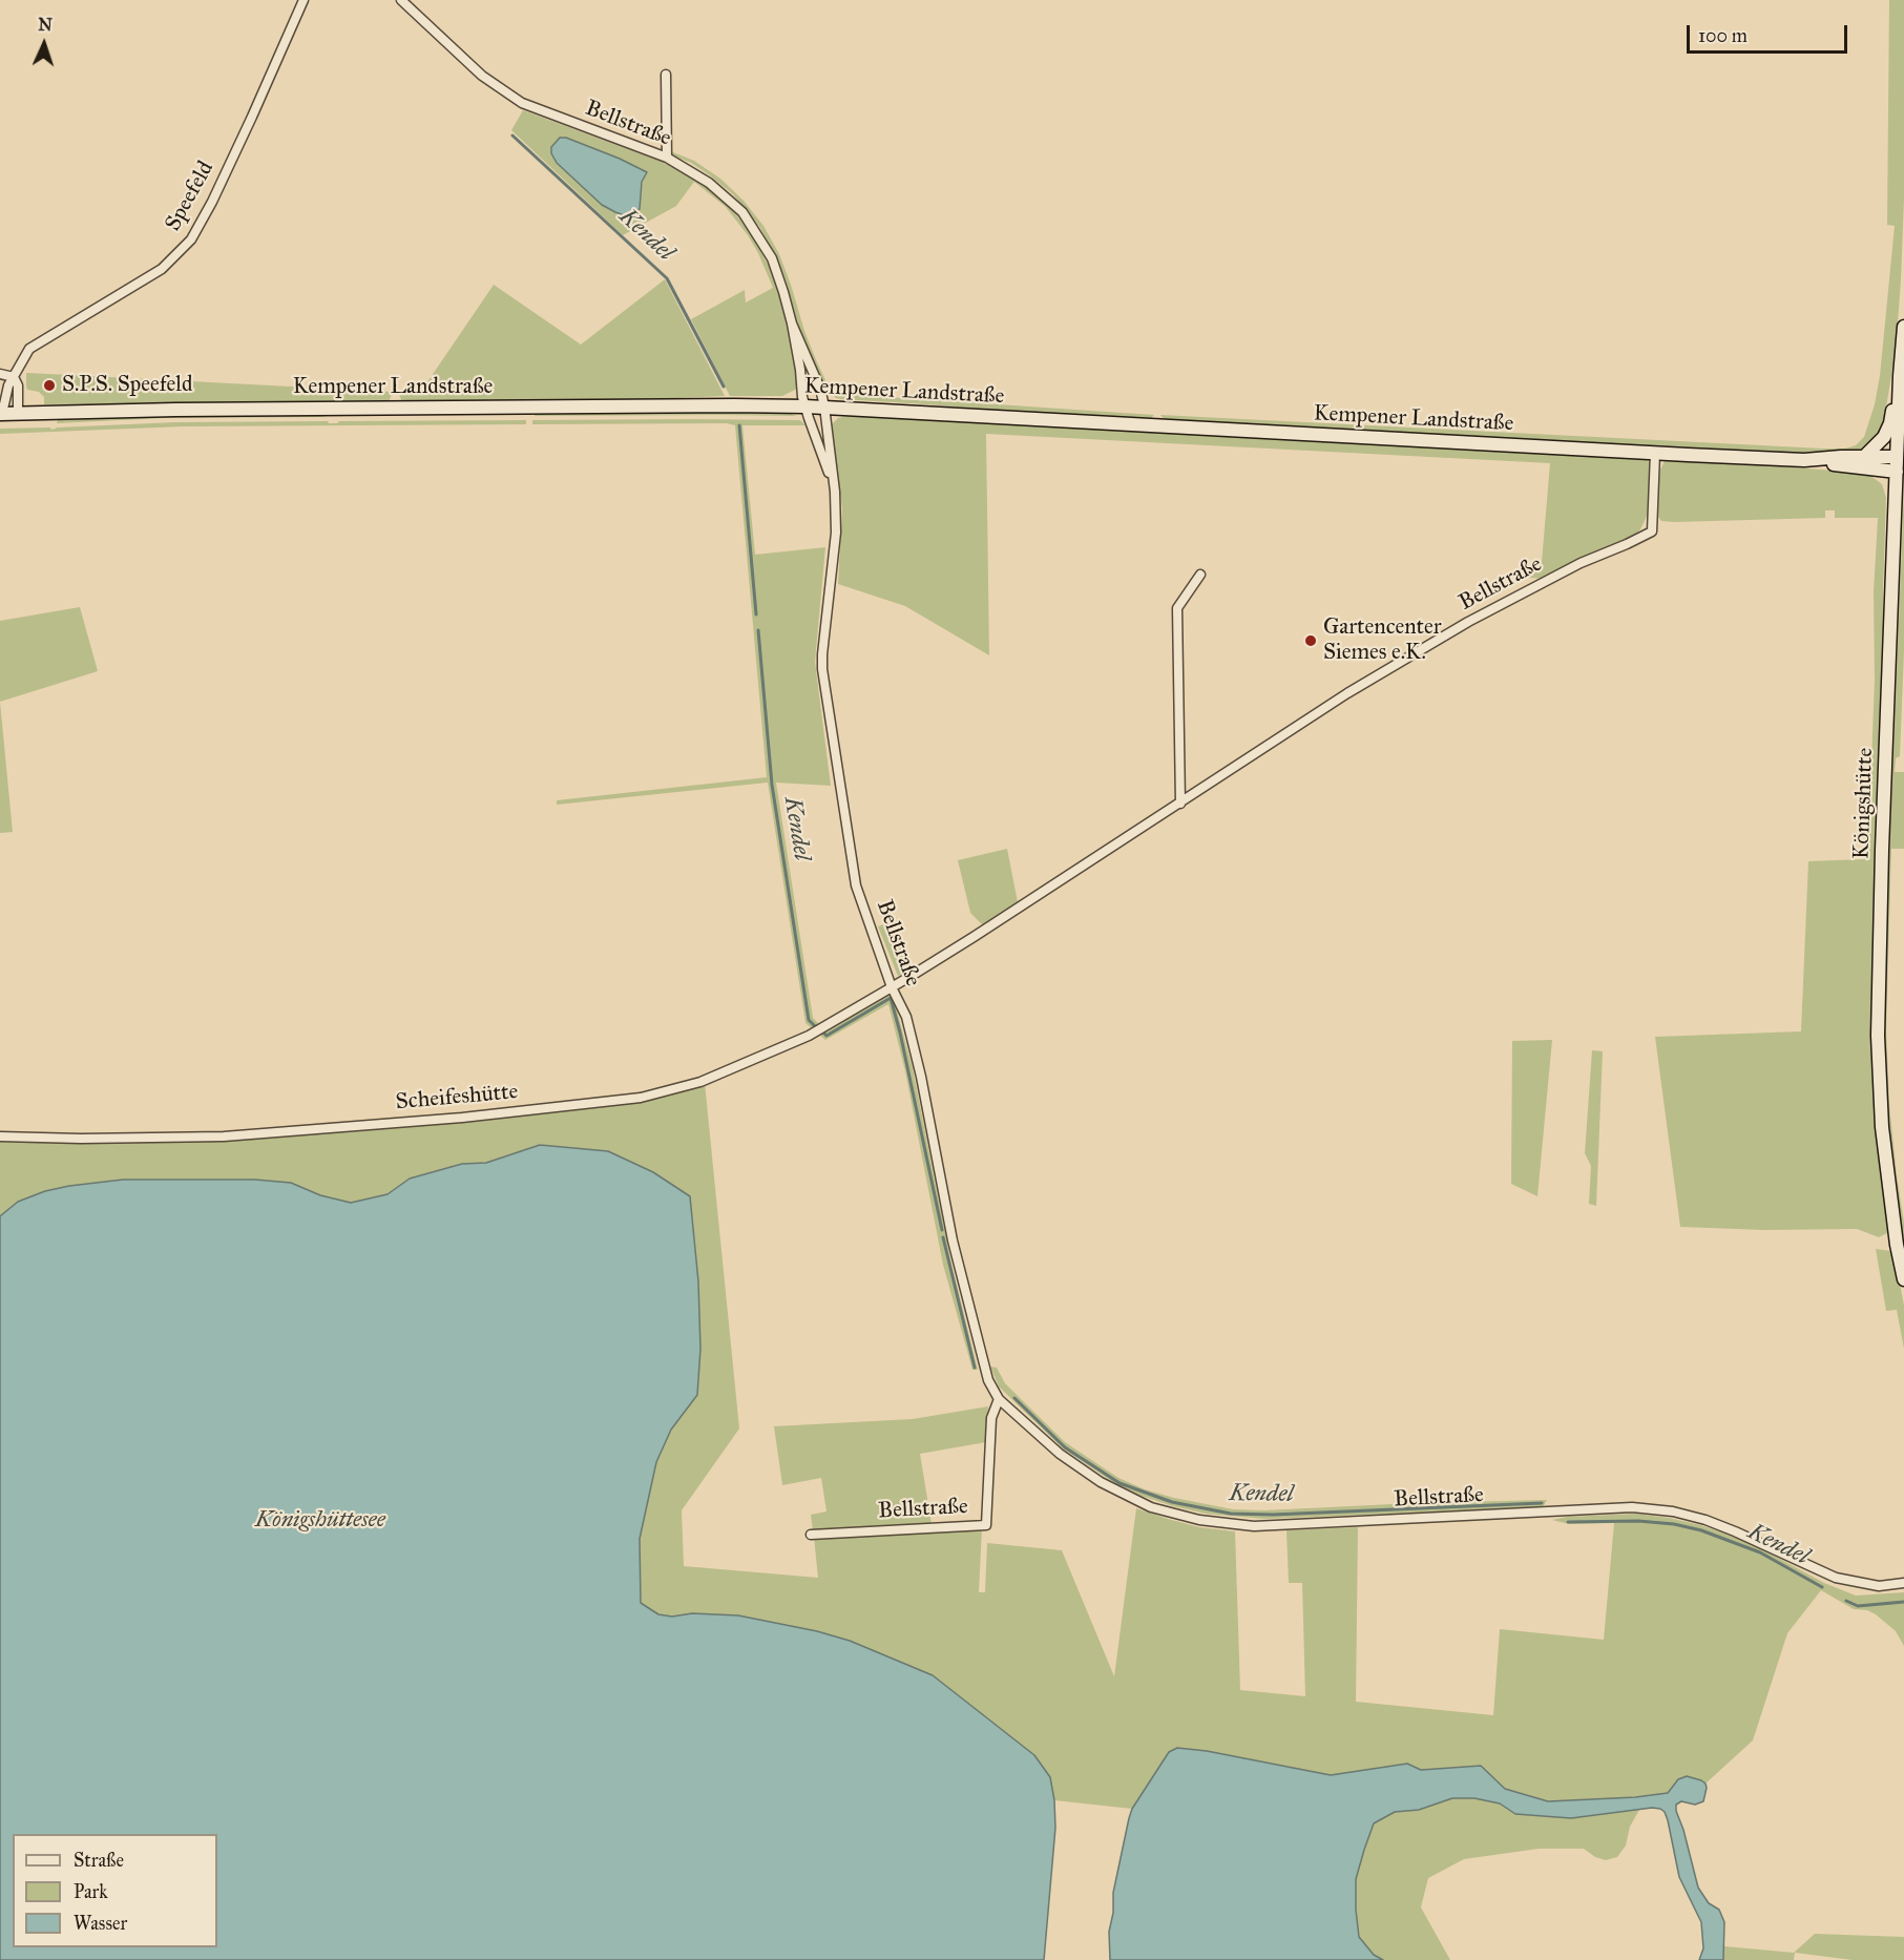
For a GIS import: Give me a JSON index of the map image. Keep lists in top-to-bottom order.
{
  "streets": {
    "street": [
      "Bellstraße",
      "Speefeld",
      "Kempener Landstraße",
      "Königshütte",
      "Scheifeshütte"
    ]
  },
  "crossings": [
    ["Bellstraße", "Kempener Landstraße"],
    ["Bellstraße", "Scheifeshütte"],
    ["Speefeld", "Kempener Landstraße"],
    ["Kempener Landstraße", "Königshütte"]
  ],
  "water": ["Kendel", "Königshüttesee"],
  "places": ["S.P.S. Speefeld", "Gartencenter Siemes e.K."],
  "legend": ["Straße", "Park", "Wasser"],
  "scale_bar": "100 m",
  "north": "top"
}
